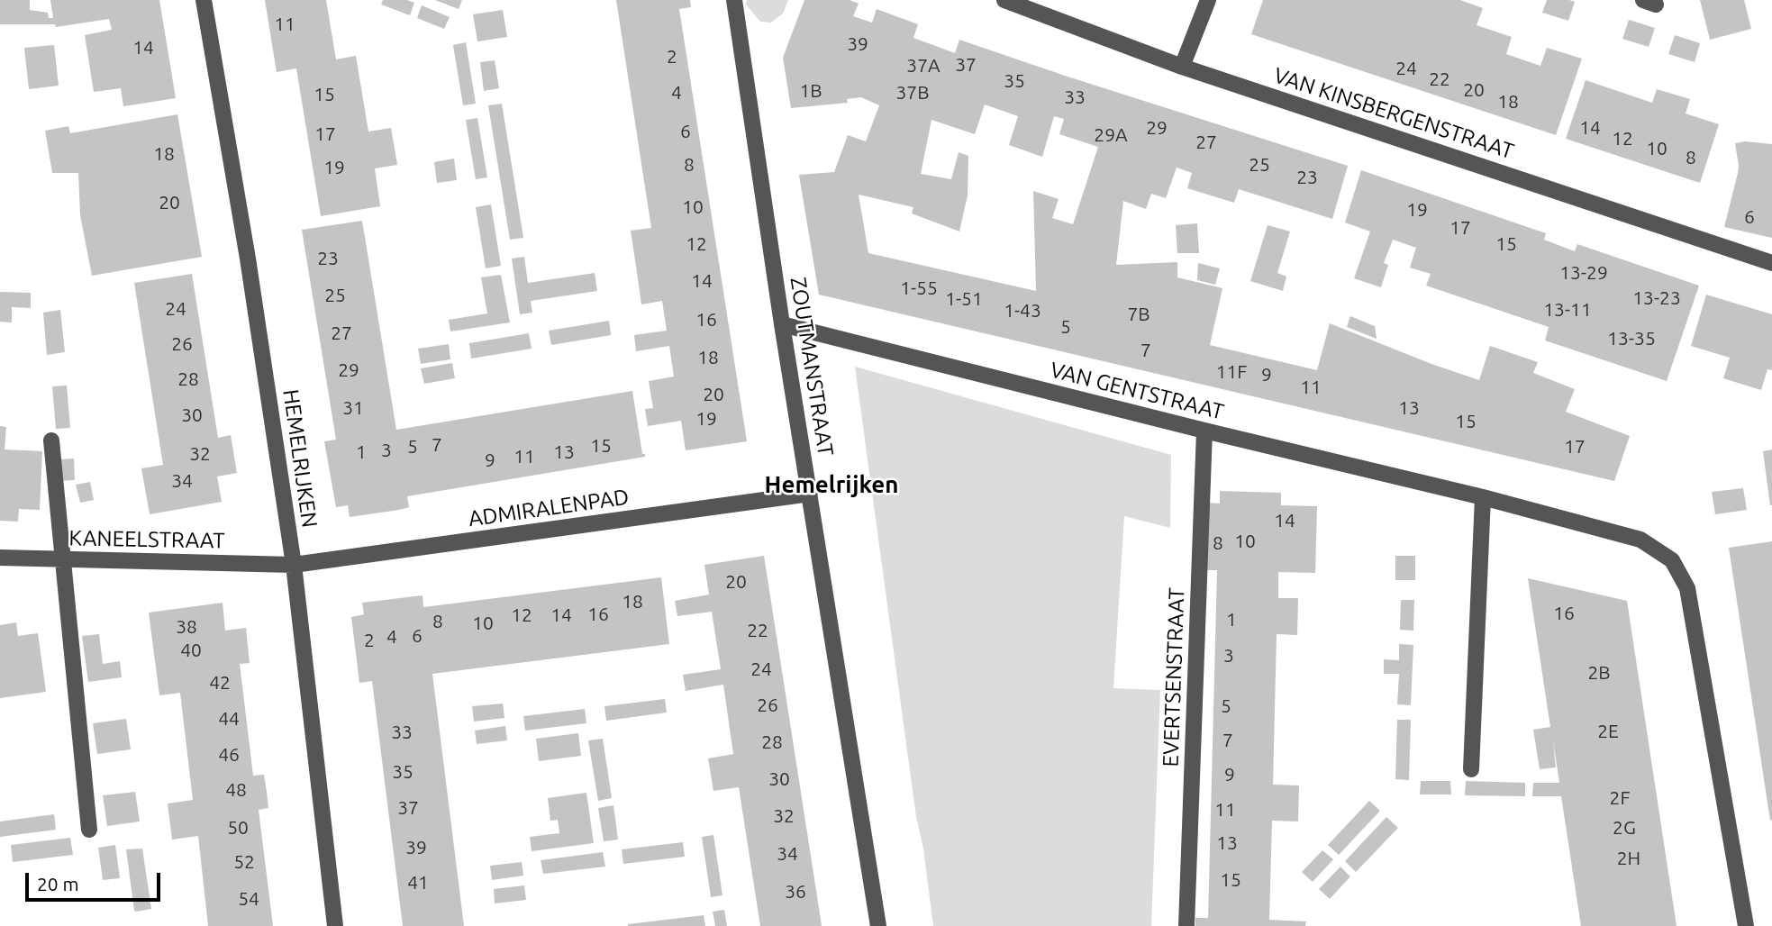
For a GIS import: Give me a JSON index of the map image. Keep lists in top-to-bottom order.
{
  "streets": {
    "street": [
      "VAN KINSBERGENSTRAAT",
      "ZOUTMANSTRAAT",
      "VAN GENTSTRAAT",
      "HEMELRIJKEN",
      "ADMIRALENPAD",
      "KANEELSTRAAT",
      "EVERTSENSTRAAT"
    ]
  },
  "crossings": [
    ["ZOUTMANSTRAAT", "VAN GENTSTRAAT"],
    ["ZOUTMANSTRAAT", "ADMIRALENPAD"],
    ["VAN GENTSTRAAT", "EVERTSENSTRAAT"],
    ["HEMELRIJKEN", "ADMIRALENPAD"],
    ["HEMELRIJKEN", "KANEELSTRAAT"],
    ["ADMIRALENPAD", "KANEELSTRAAT"]
  ],
  "districts": ["Hemelrijken"],
  "house_numbers": [
    "11",
    "39",
    "14",
    "2",
    "37",
    "37A",
    "24",
    "22",
    "35",
    "20",
    "1B",
    "4",
    "37B",
    "15",
    "33",
    "18",
    "29",
    "14",
    "6",
    "17",
    "29A",
    "12",
    "27",
    "10",
    "18",
    "8",
    "8",
    "25",
    "19",
    "23",
    "20",
    "10",
    "19",
    "6",
    "17",
    "12",
    "15",
    "23",
    "13-29",
    "14",
    "1-55",
    "25",
    "13-23",
    "1-51",
    "24",
    "13-11",
    "1-43",
    "7B",
    "16",
    "5",
    "27",
    "13-35",
    "26",
    "7",
    "18",
    "29",
    "11F",
    "9",
    "28",
    "11",
    "20",
    "31",
    "13",
    "30",
    "19",
    "15",
    "7",
    "15",
    "5",
    "17",
    "3",
    "1",
    "13",
    "32",
    "11",
    "9",
    "34",
    "14",
    "10",
    "8",
    "20",
    "18",
    "16",
    "16",
    "12",
    "14",
    "1",
    "8",
    "10",
    "38",
    "22",
    "6",
    "4",
    "2",
    "40",
    "3",
    "24",
    "2B",
    "42",
    "26",
    "5",
    "44",
    "2E",
    "33",
    "7",
    "28",
    "46",
    "35",
    "9",
    "30",
    "48",
    "2F",
    "37",
    "11",
    "32",
    "50",
    "2G",
    "13",
    "39",
    "34",
    "2H",
    "52",
    "15",
    "41",
    "36",
    "54"
  ],
  "scale_bar": "20 m"
}
